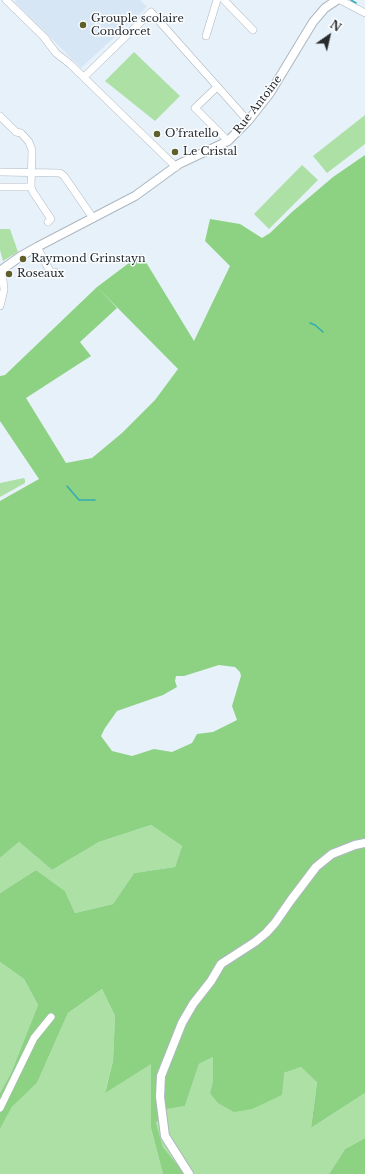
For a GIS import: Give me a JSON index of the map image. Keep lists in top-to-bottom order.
{
  "streets": {
    "street": ["Rue Antoine"]
  },
  "places": [
    "Grouple scolaire Condorcet",
    "O’fratello",
    "Le Cristal",
    "Raymond Grinstayn",
    "Roseaux"
  ],
  "north": "top right"
}
